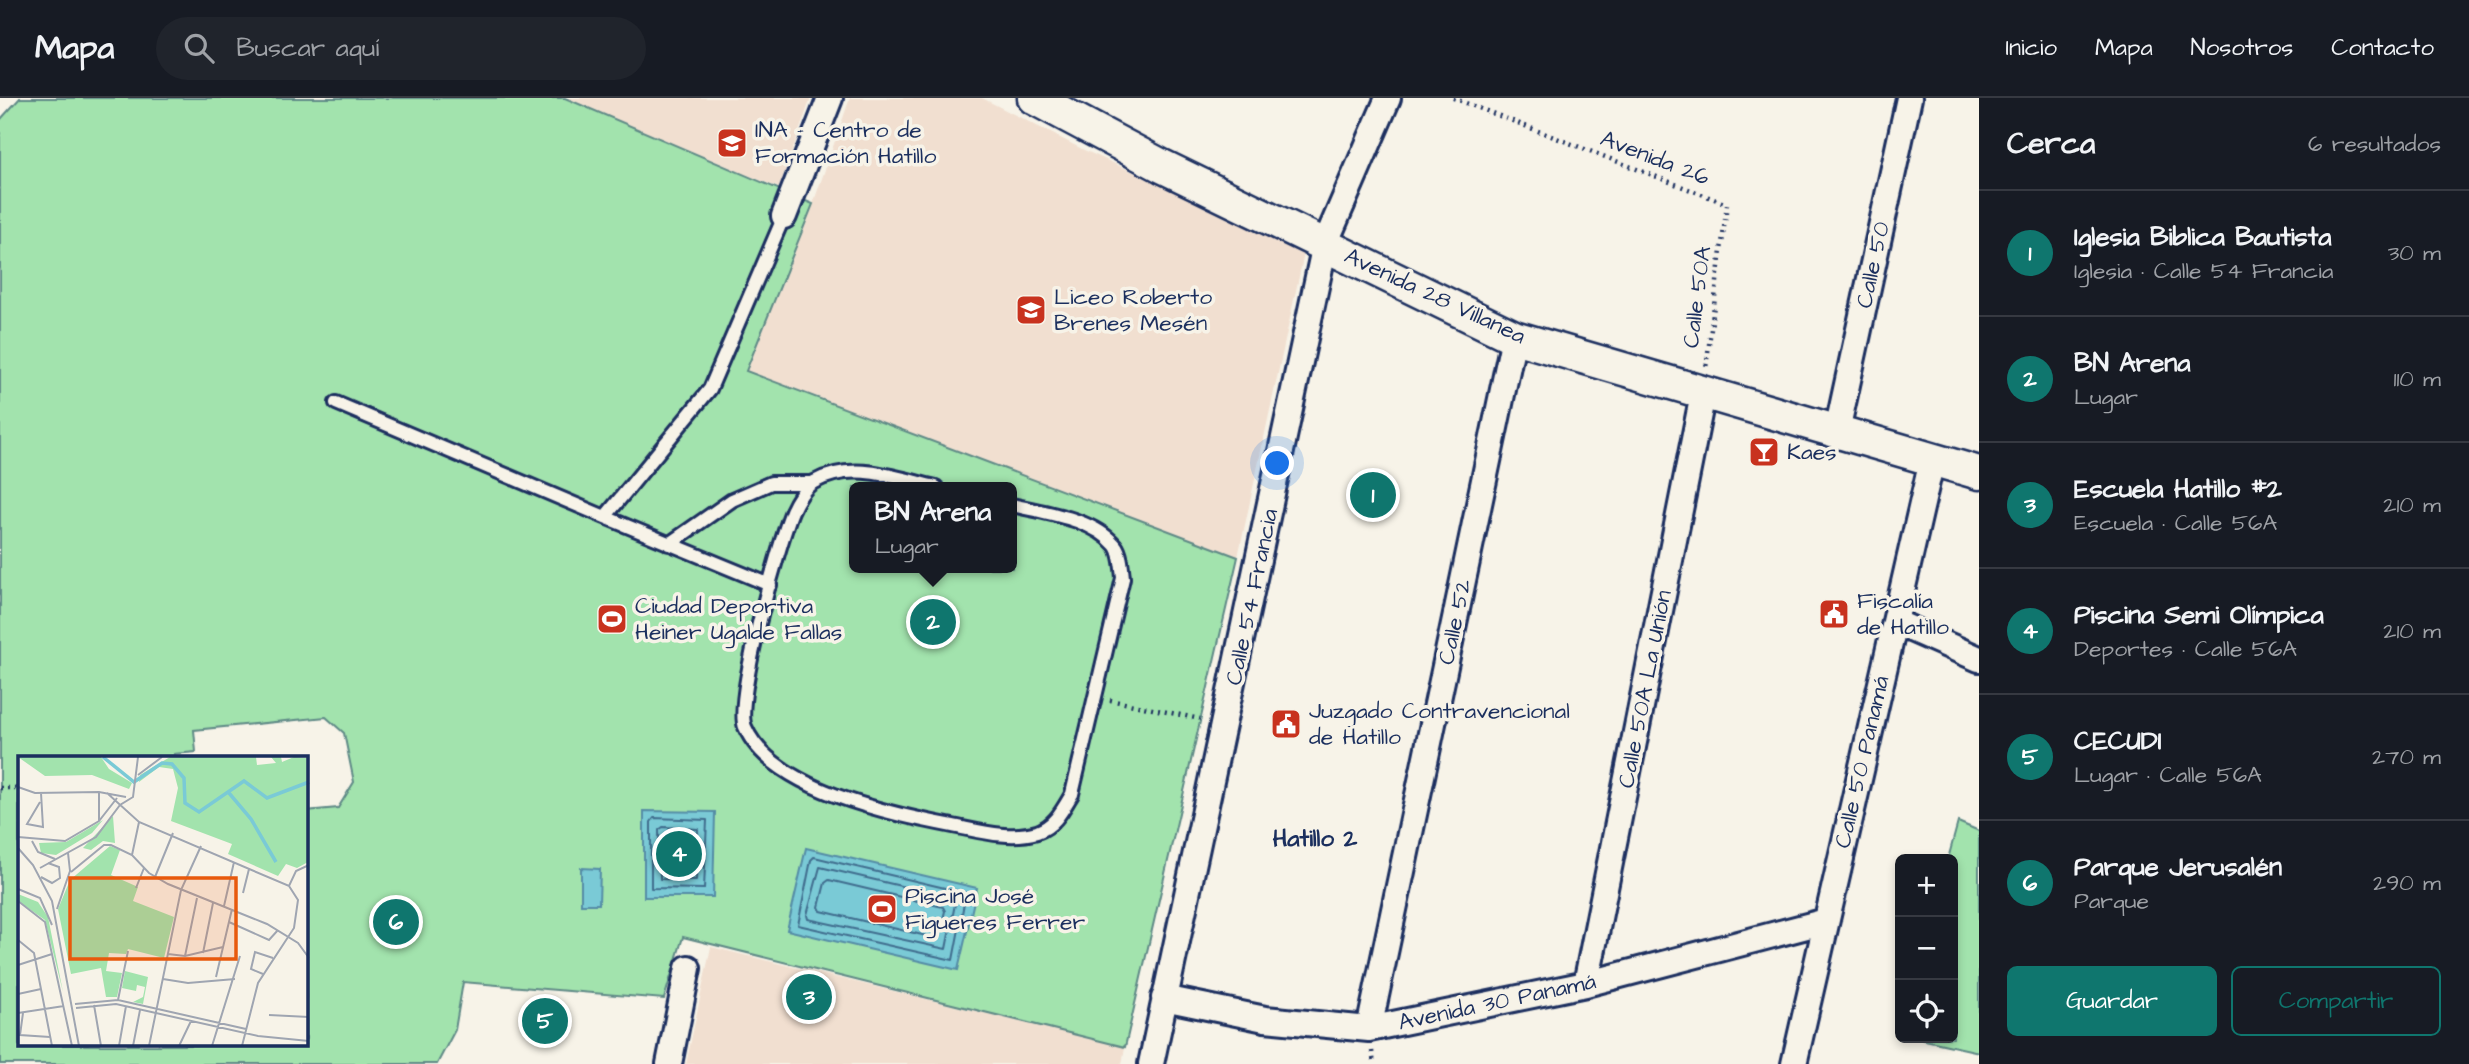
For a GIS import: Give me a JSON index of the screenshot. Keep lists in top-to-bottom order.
{
  "streets": {
    "street": [
      "Calle 50",
      "Avenida 28 Villanea",
      "Calle 54 Francia",
      "Calle 52",
      "Calle 50A La Unión",
      "Calle 50 Panamá",
      "Avenida 30 Panamá"
    ],
    "path": ["Avenida 26", "Calle 50A"]
  },
  "crossings": [
    ["Avenida 26", "Calle 50A"],
    ["Calle 50", "Avenida 28 Villanea"],
    ["Avenida 28 Villanea", "Calle 50A"],
    ["Avenida 28 Villanea", "Calle 54 Francia"],
    ["Avenida 28 Villanea", "Calle 52"],
    ["Avenida 28 Villanea", "Calle 50A La Unión"],
    ["Avenida 28 Villanea", "Calle 50 Panamá"],
    ["Calle 50A", "Calle 50A La Unión"],
    ["Calle 54 Francia", "Avenida 30 Panamá"],
    ["Calle 52", "Avenida 30 Panamá"],
    ["Calle 50A La Unión", "Avenida 30 Panamá"],
    ["Calle 50 Panamá", "Avenida 30 Panamá"]
  ],
  "districts": ["Hatillo 2"],
  "places": {
    "school or university": ["INA - Centro de Formación Hatillo", "Liceo Roberto Brenes Mesén"],
    "bar": ["Kaes"],
    "public building": ["Fiscalía de Hatillo", "Juzgado Contravencional de Hatillo"],
    "sports": ["Ciudad Deportiva Heiner Ugalde Fallas", "Piscina José Figueres Ferrer"]
  },
  "page": {
    "header": "Mapa",
    "search": "Buscar aquí",
    "nav": [
      "Inicio",
      "Mapa",
      "Nosotros",
      "Contacto"
    ],
    "heading": ["Cerca", "6 resultados"],
    "list": [
      {
        "mark": "1",
        "name": "Iglesia Biblica Bautista",
        "note": "Iglesia · Calle 54 Francia",
        "value": "30 m"
      },
      {
        "mark": "2",
        "name": "BN Arena",
        "note": "Lugar",
        "value": "110 m"
      },
      {
        "mark": "3",
        "name": "Escuela Hatillo #2",
        "note": "Escuela · Calle 56A",
        "value": "210 m"
      },
      {
        "mark": "4",
        "name": "Piscina Semi Olímpica",
        "note": "Deportes · Calle 56A",
        "value": "210 m"
      },
      {
        "mark": "5",
        "name": "CECUDI",
        "note": "Lugar · Calle 56A",
        "value": "270 m"
      },
      {
        "mark": "6",
        "name": "Parque Jerusalén",
        "note": "Parque",
        "value": "290 m"
      }
    ],
    "pins": [
      "1",
      "2",
      "4",
      "6",
      "3",
      "5"
    ],
    "popup": ["BN Arena", "Lugar"],
    "map_buttons": ["+", "−"],
    "buttons": ["Guardar", "Compartir"]
  }
}
